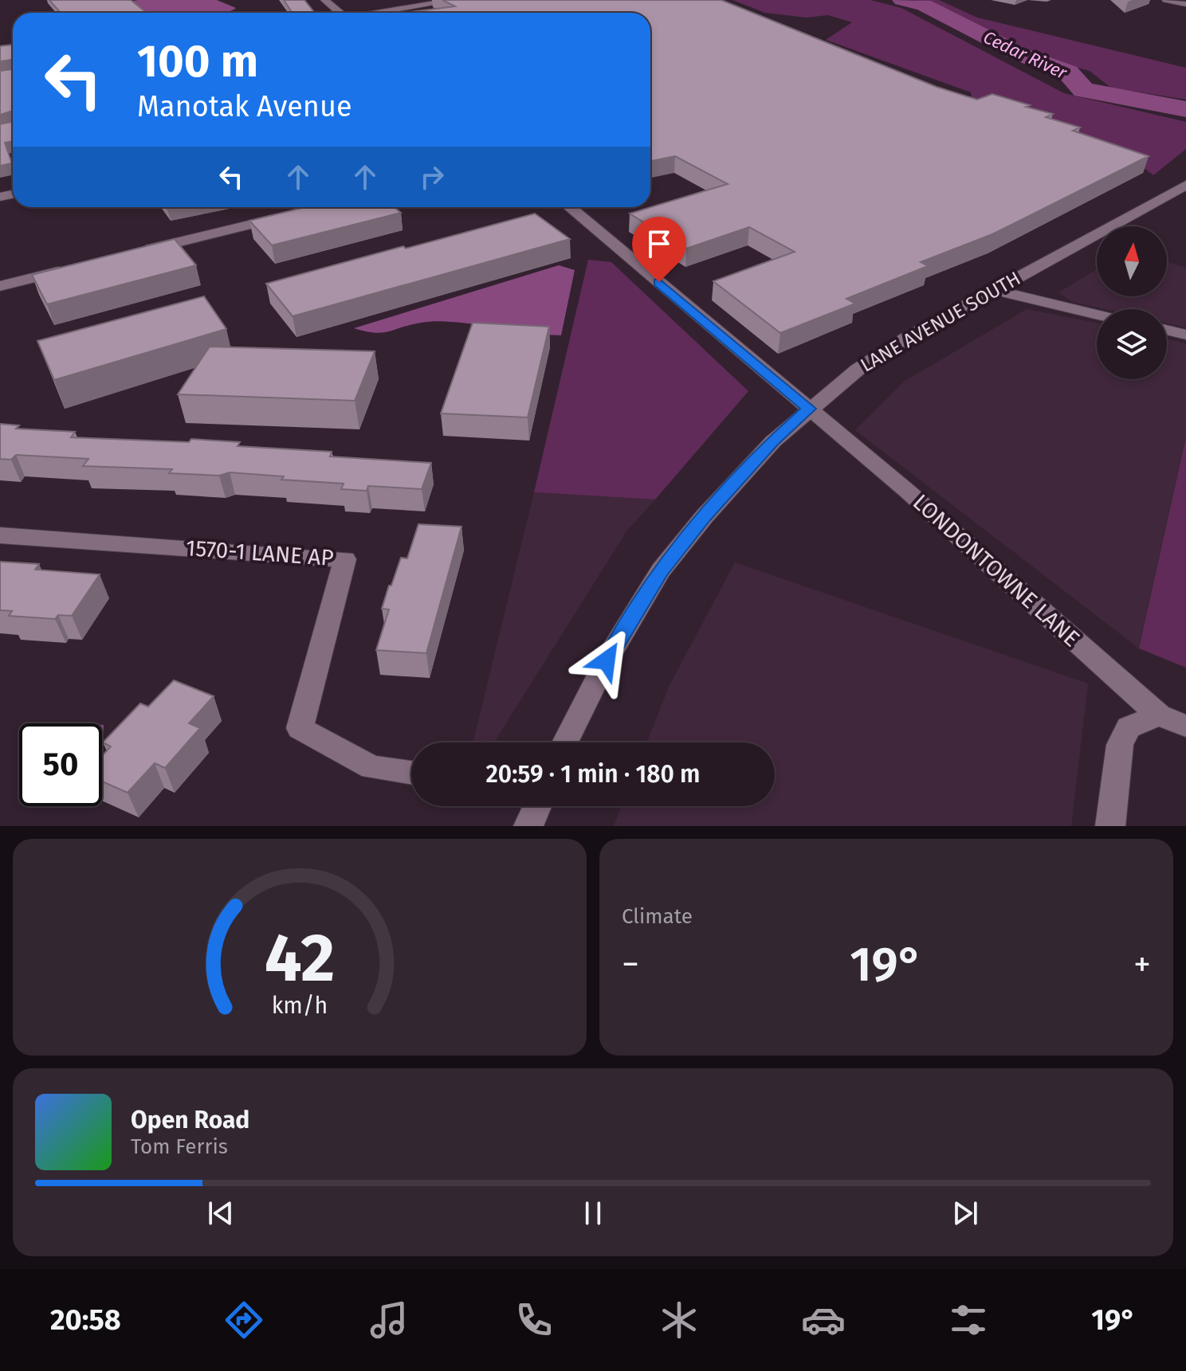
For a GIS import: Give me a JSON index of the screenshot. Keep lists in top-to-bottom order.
{
  "streets": {
    "street": ["LANE AVENUE SOUTH", "1570-1 LANE AP", "LONDONTOWNE LANE"]
  },
  "crossings": [
    ["LANE AVENUE SOUTH", "LONDONTOWNE LANE"]
  ],
  "water": ["Cedar River"],
  "north": "top",
  "page": {
    "turn": ["100 m", "Manotak Avenue"],
    "limit": "50",
    "trip": "20:59 · 1 min · 180 m",
    "tile": "Climate",
    "heat": ["−", "19°", "+"],
    "song": ["Open Road", "Tom Ferris"],
    "tabs": ["20:58", "19°"],
    "gauge": ["42", "km/h"]
  }
}
